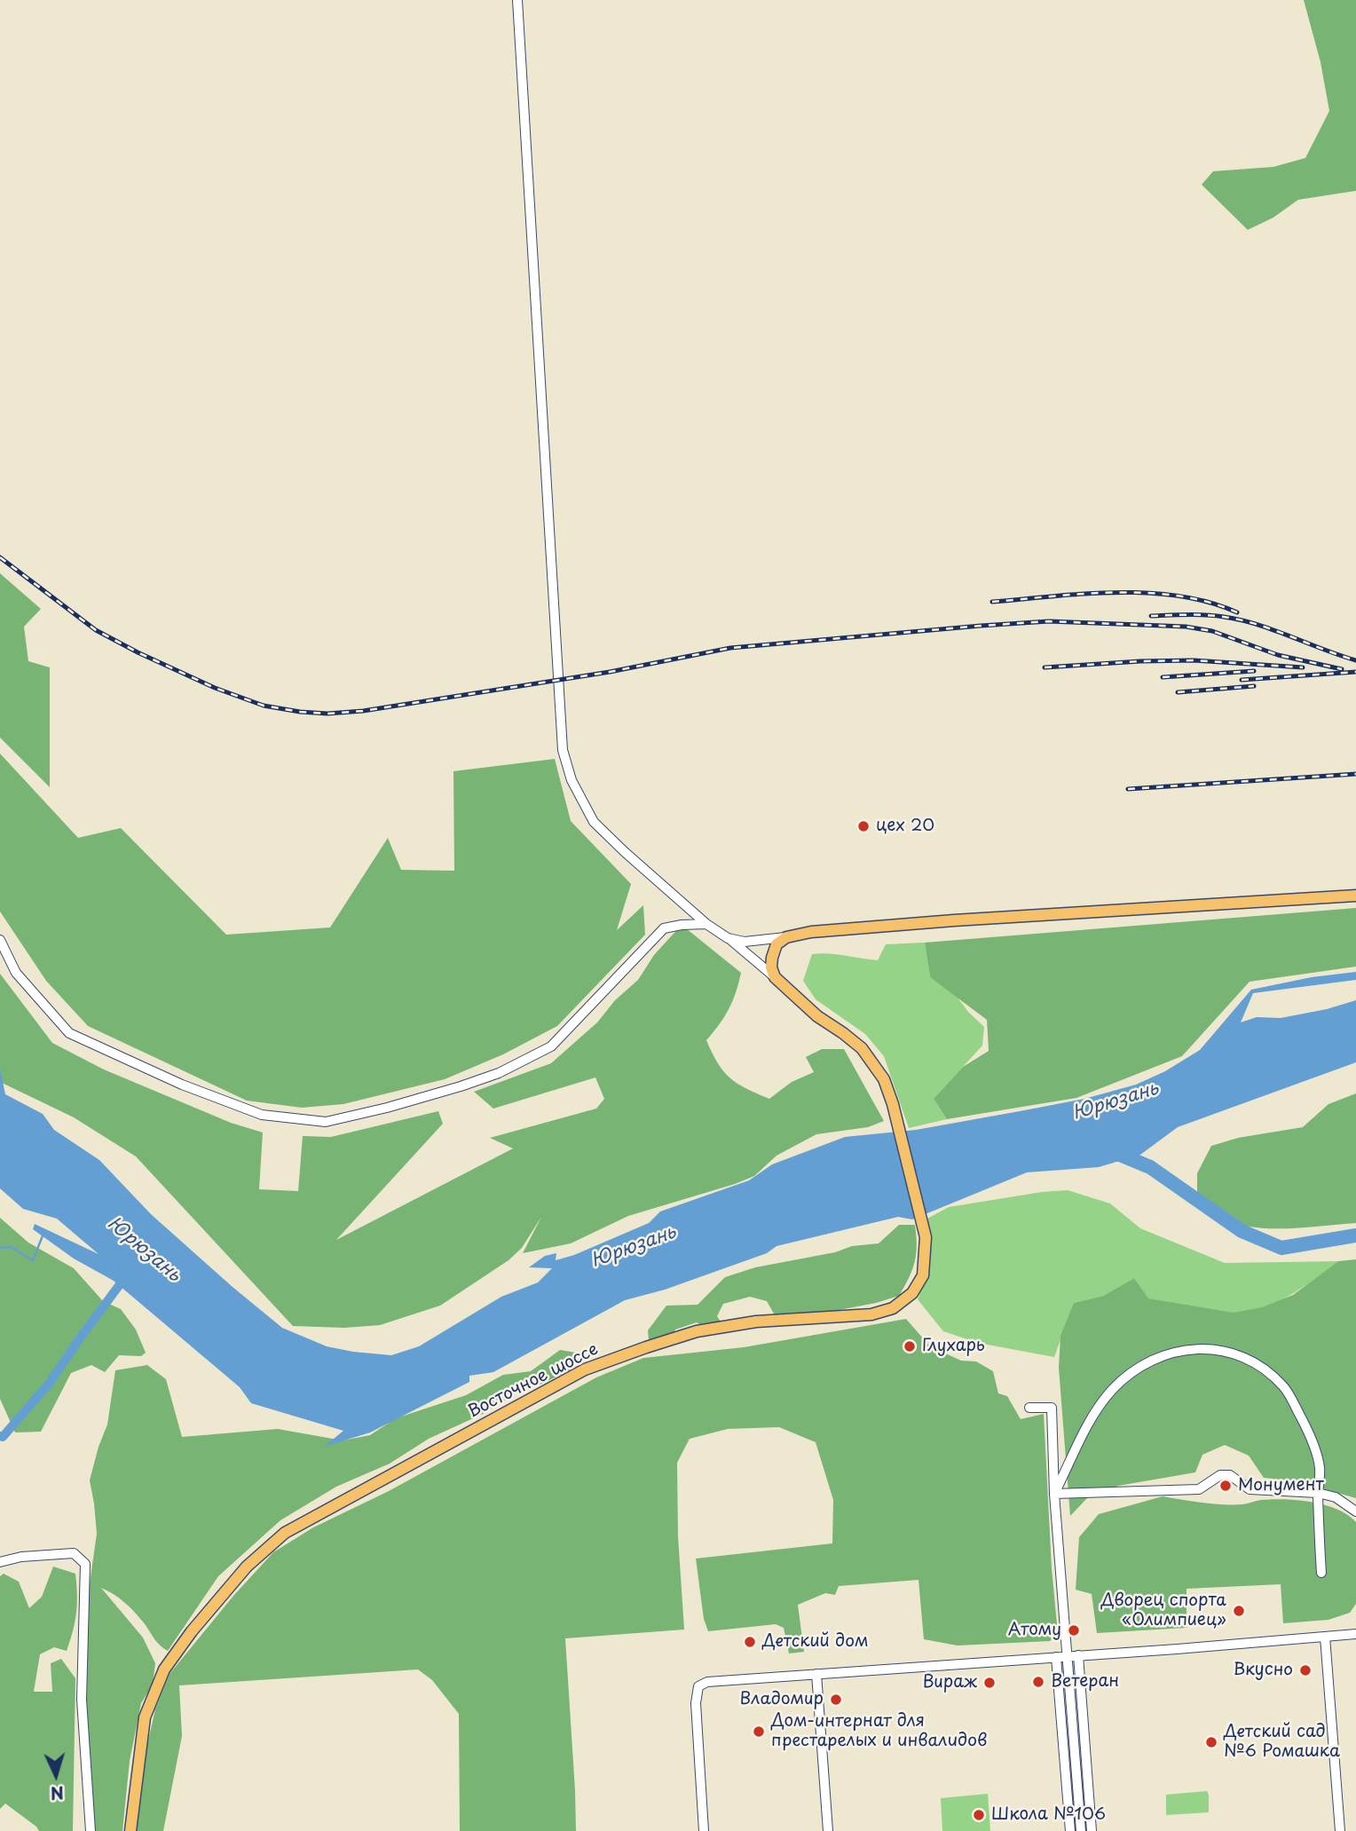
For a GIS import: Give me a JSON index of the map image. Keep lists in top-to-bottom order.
{
  "streets": {
    "main road": ["Восточное шоссе"]
  },
  "water": ["Юрюзань"],
  "places": [
    "цех 20",
    "Глухарь",
    "Монумент",
    "Дворец спорта «Олимпиец»",
    "Атому",
    "Детский дом",
    "Вкусно",
    "Ветеран",
    "Вираж",
    "Владомир",
    "Дом-интернат для престарелых и инвалидов",
    "Детский сад №6 Ромашка",
    "Школа №106"
  ],
  "north": "bottom"
}
